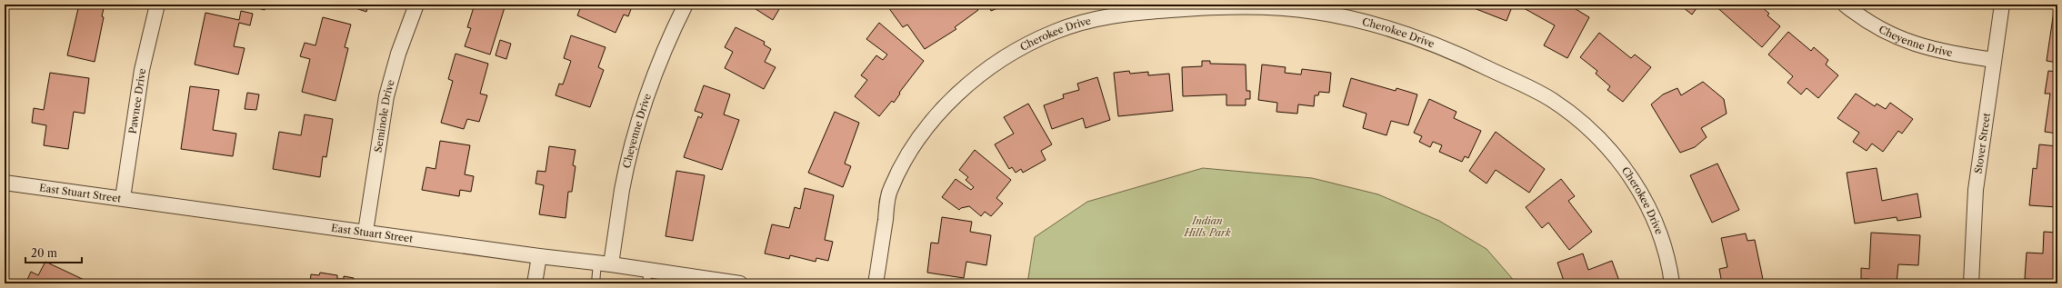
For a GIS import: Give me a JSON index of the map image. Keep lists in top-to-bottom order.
{
  "streets": {
    "street": [
      "Cherokee Drive",
      "Cheyenne Drive",
      "Pawnee Drive",
      "Seminole Drive",
      "Stover Street",
      "East Stuart Street"
    ]
  },
  "crossings": [
    ["Cheyenne Drive", "Stover Street"],
    ["Cheyenne Drive", "East Stuart Street"],
    ["Pawnee Drive", "East Stuart Street"],
    ["Seminole Drive", "East Stuart Street"]
  ],
  "parks": ["Indian Hills Park"],
  "scale_bar": "20 m"
}
